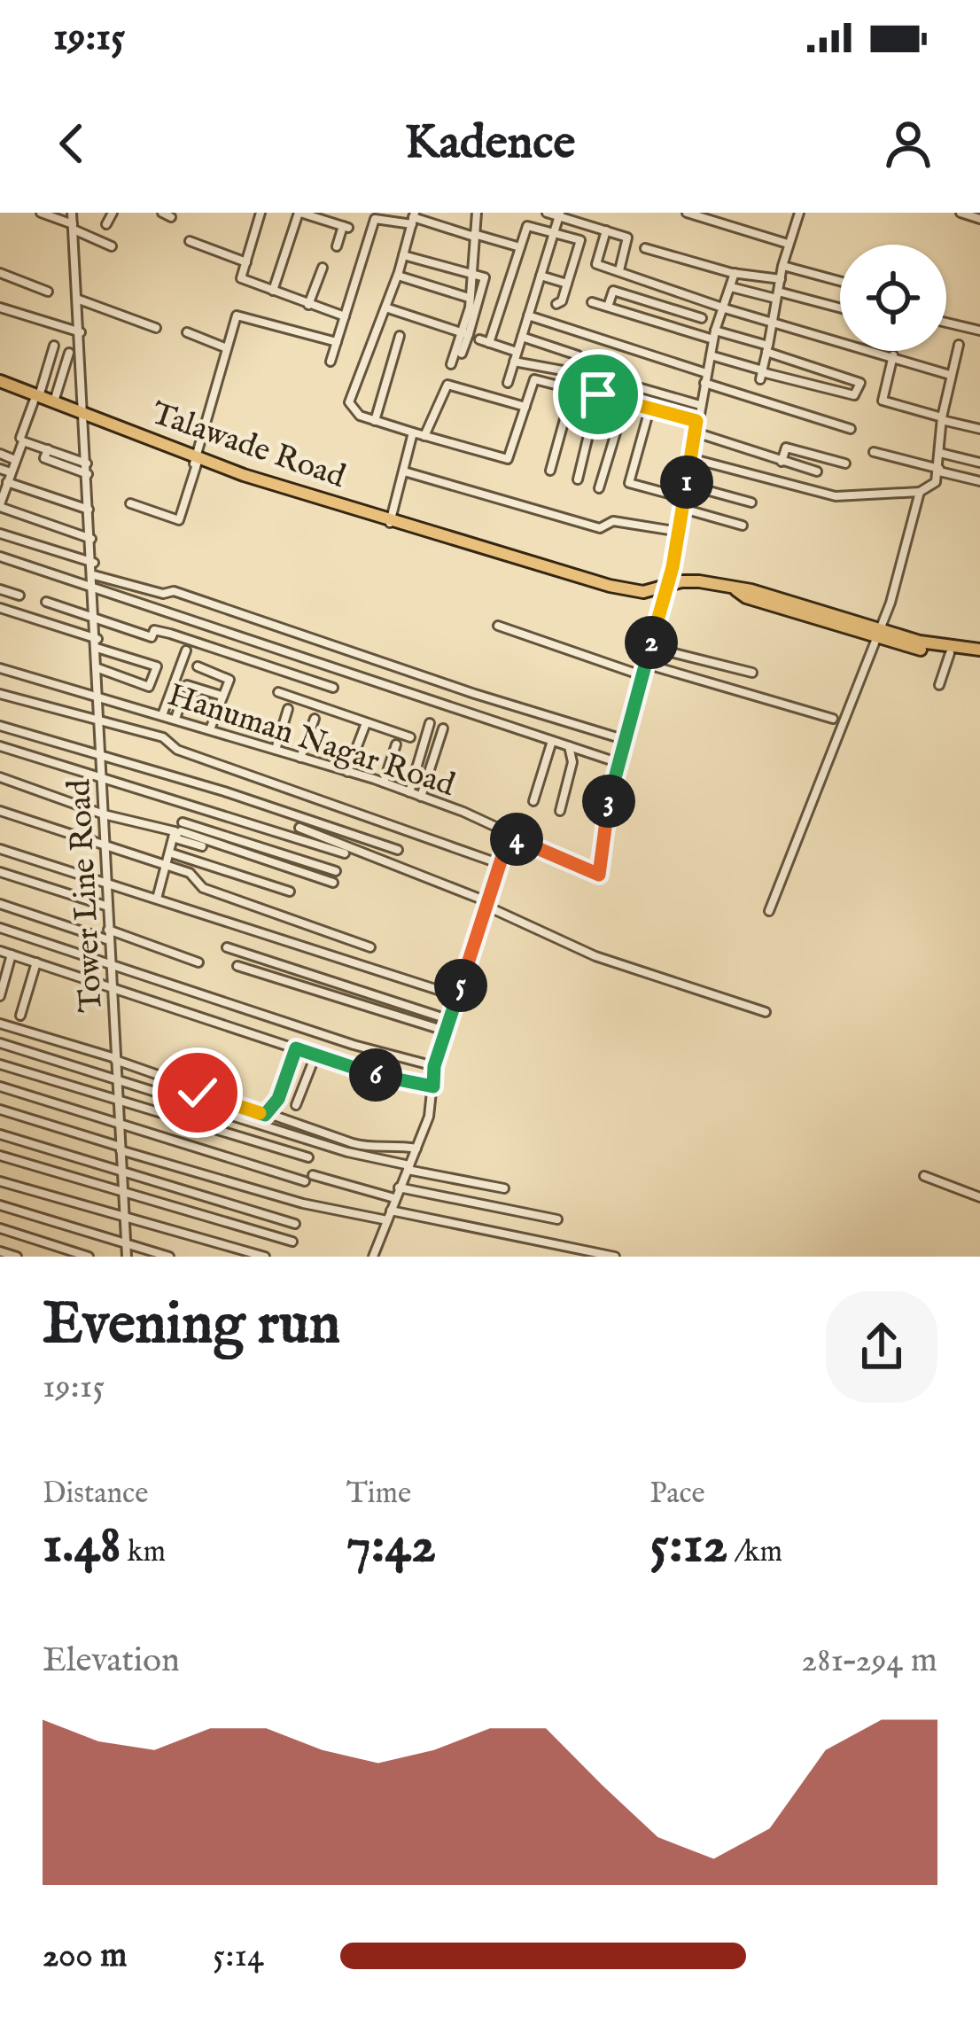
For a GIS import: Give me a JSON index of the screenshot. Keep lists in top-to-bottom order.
{
  "streets": {
    "main road": ["Talawade Road"],
    "street": ["Hanuman Nagar Road", "Tower Line Road"]
  },
  "crossings": [
    ["Talawade Road", "Tower Line Road"],
    ["Hanuman Nagar Road", "Tower Line Road"]
  ],
  "page": {
    "status": "19:15",
    "header": "Kadence",
    "pins": [
      "1",
      "2",
      "3",
      "4",
      "5",
      "6"
    ],
    "heading": ["Evening run", "19:15"],
    "stats": [
      ["Distance", "1.48 km"],
      ["Time", "7:42"],
      ["Pace", "5:12 /km"]
    ],
    "chart": ["Elevation", "281–294 m"],
    "list": [
      {
        "name": "200 m",
        "note": "5:14"
      }
    ]
  }
}
